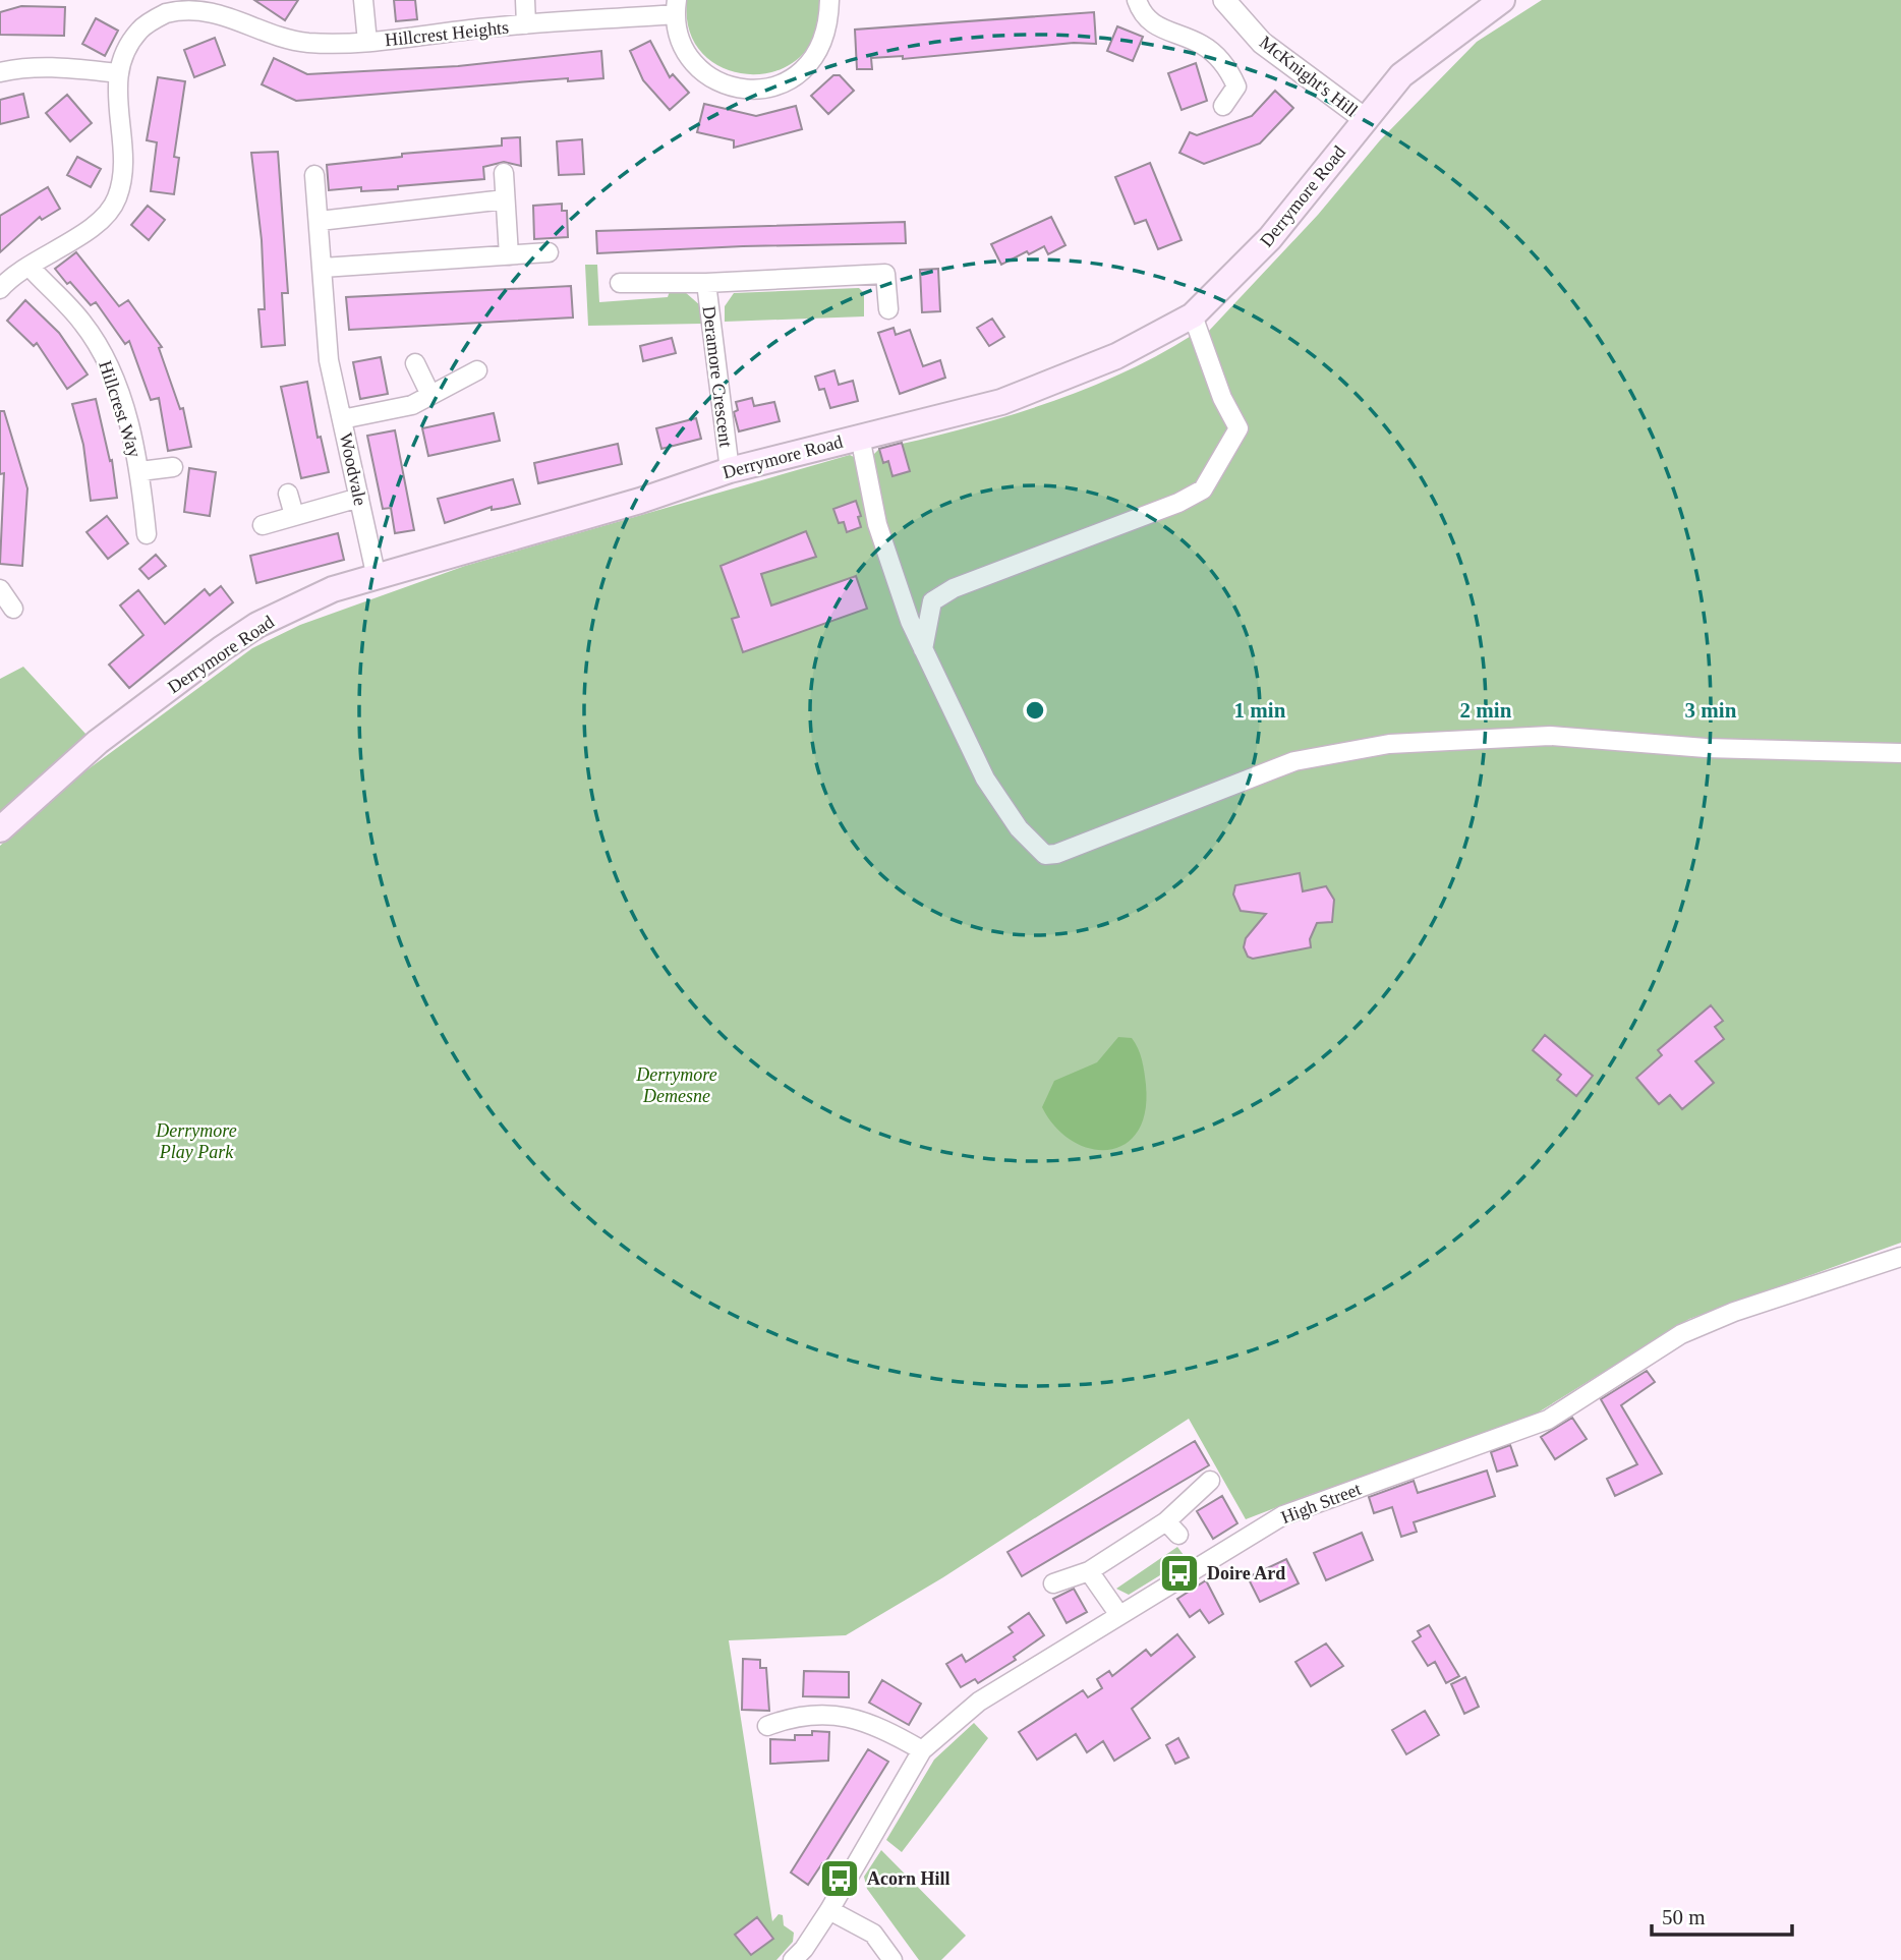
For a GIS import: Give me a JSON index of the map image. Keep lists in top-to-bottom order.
{
  "streets": {
    "main road": ["Derrymore Road"],
    "street": [
      "Hillcrest Heights",
      "McKnight's Hill",
      "Deramore Crescent",
      "Hillcrest Way",
      "Woodvale",
      "High Street"
    ]
  },
  "crossings": [
    ["Hillcrest Heights", "Hillcrest Way"],
    ["McKnight's Hill", "Derrymore Road"],
    ["Derrymore Road", "Deramore Crescent"],
    ["Derrymore Road", "Woodvale"]
  ],
  "parks": ["Derrymore Demesne", "Derrymore Play Park"],
  "places": {
    "bus stop": ["Doire Ard", "Acorn Hill"]
  },
  "scale_bar": "50 m",
  "rings": ["1 min", "2 min", "3 min"]
}
